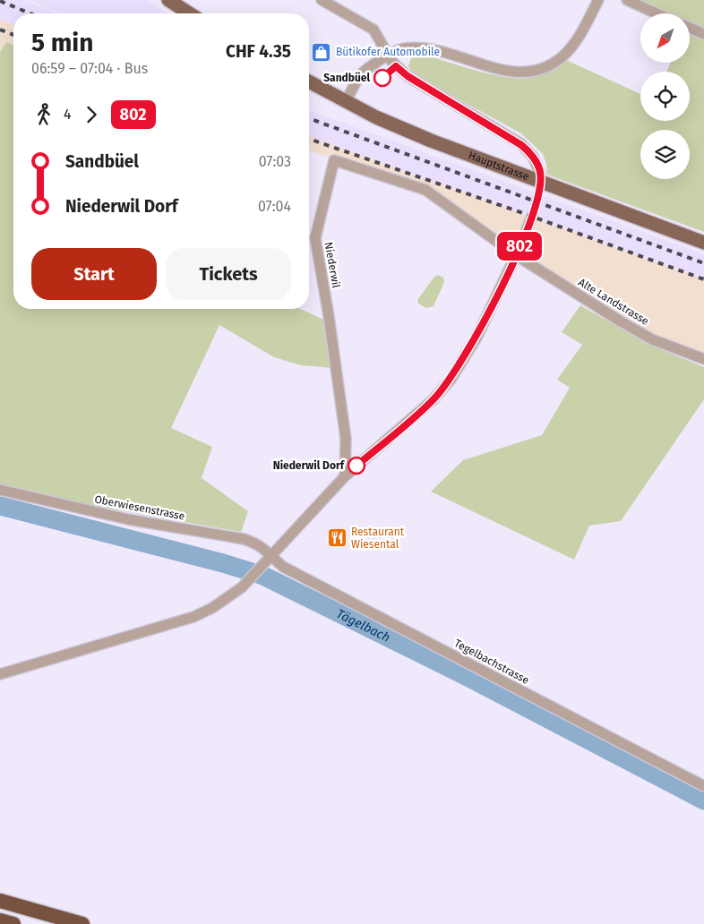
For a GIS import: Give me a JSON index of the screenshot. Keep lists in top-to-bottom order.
{
  "streets": {
    "main road": ["Hauptstrasse"],
    "street": [
      "Niederwil",
      "Alte Landstrasse",
      "Oberwiesenstrasse",
      "Tegelbachstrasse"
    ]
  },
  "crossings": [
    ["Niederwil", "Alte Landstrasse"],
    ["Oberwiesenstrasse", "Tegelbachstrasse"]
  ],
  "water": ["Tägelbach"],
  "places": {
    "shop": ["Bütikofer Automobile"],
    "other": ["Sandbüel", "Niederwil Dorf"],
    "restaurant": ["Restaurant Wiesental"]
  },
  "lines": ["bus line 802"],
  "north": "bottom left",
  "page": {
    "on_map": "802",
    "heading": ["5 min", "06:59 – 07:04 · Bus", "CHF 4.35"],
    "legs": ["4", "802"],
    "list": [
      {
        "name": "Sandbüel",
        "value": "07:03"
      },
      {
        "name": "Niederwil Dorf",
        "value": "07:04"
      }
    ],
    "buttons": ["Start", "Tickets"]
  }
}
